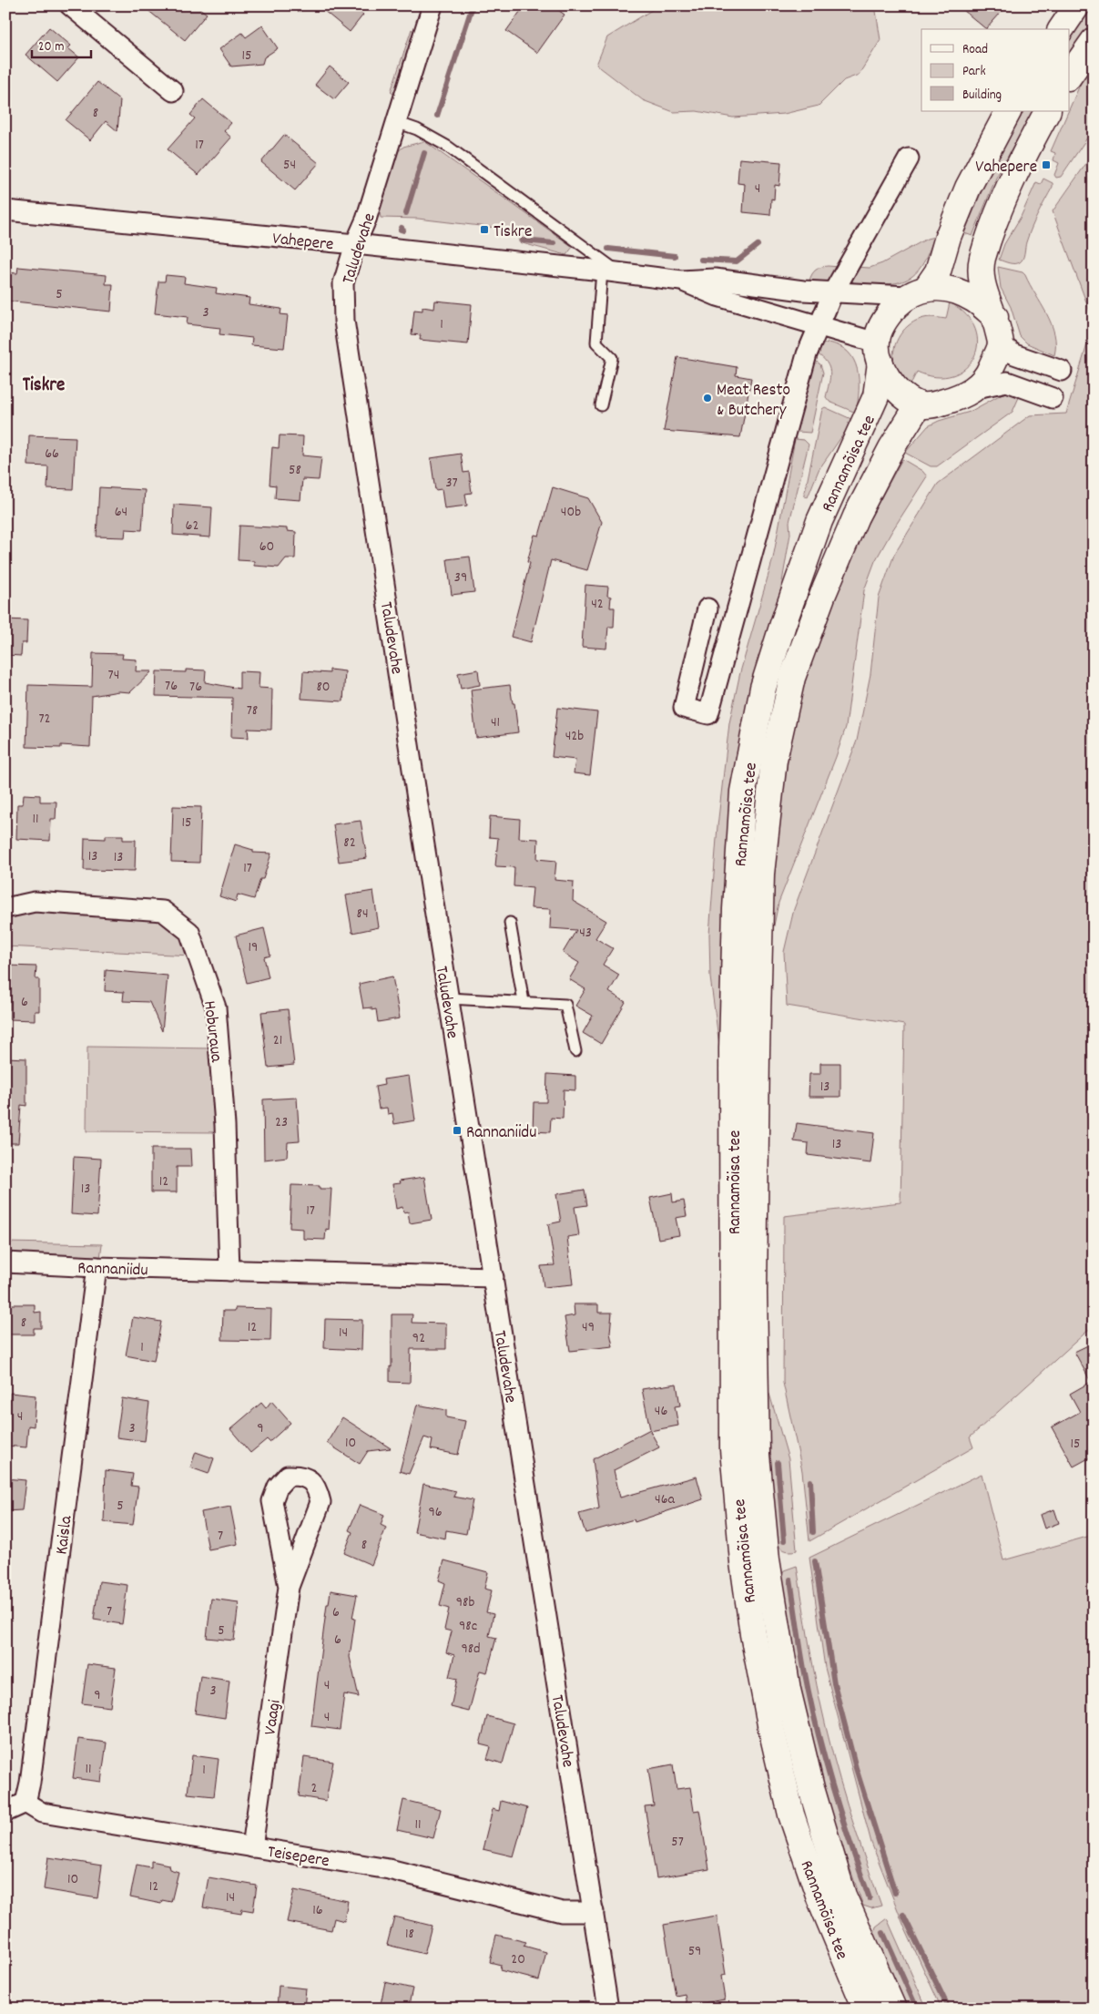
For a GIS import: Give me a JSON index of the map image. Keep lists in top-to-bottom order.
{
  "streets": {
    "street": [
      "Vahepere",
      "Taludevahe",
      "Rannamõisa tee",
      "Hoburaua",
      "Rannaniidu",
      "Kaisla",
      "Vaagi",
      "Teisepere"
    ]
  },
  "crossings": [
    ["Vahepere", "Taludevahe"],
    ["Vahepere", "Rannamõisa tee"],
    ["Taludevahe", "Rannaniidu"],
    ["Taludevahe", "Teisepere"],
    ["Hoburaua", "Rannaniidu"],
    ["Rannaniidu", "Kaisla"],
    ["Kaisla", "Teisepere"],
    ["Vaagi", "Teisepere"]
  ],
  "districts": ["Tiskre"],
  "places": {
    "transit": ["Vahepere", "Tiskre", "Rannaniidu"],
    "other": ["Meat Resto & Butchery"]
  },
  "house_numbers": [
    "15",
    "8",
    "17",
    "54",
    "4",
    "5",
    "3",
    "1",
    "66",
    "58",
    "37",
    "64",
    "40b",
    "62",
    "60",
    "39",
    "42",
    "74",
    "76",
    "76",
    "80",
    "78",
    "72",
    "41",
    "42b",
    "11",
    "15",
    "82",
    "13",
    "13",
    "17",
    "84",
    "43",
    "19",
    "6",
    "21",
    "13",
    "23",
    "13",
    "12",
    "13",
    "17",
    "8",
    "12",
    "49",
    "14",
    "92",
    "1",
    "46",
    "4",
    "3",
    "9",
    "10",
    "15",
    "46a",
    "5",
    "96",
    "7",
    "8",
    "98b",
    "7",
    "6",
    "98c",
    "5",
    "6",
    "98d",
    "4",
    "3",
    "9",
    "4",
    "11",
    "1",
    "2",
    "11",
    "57",
    "10",
    "12",
    "14",
    "16",
    "18",
    "59",
    "20"
  ],
  "legend": ["Road", "Park", "Building"],
  "scale_bar": "20 m"
}
